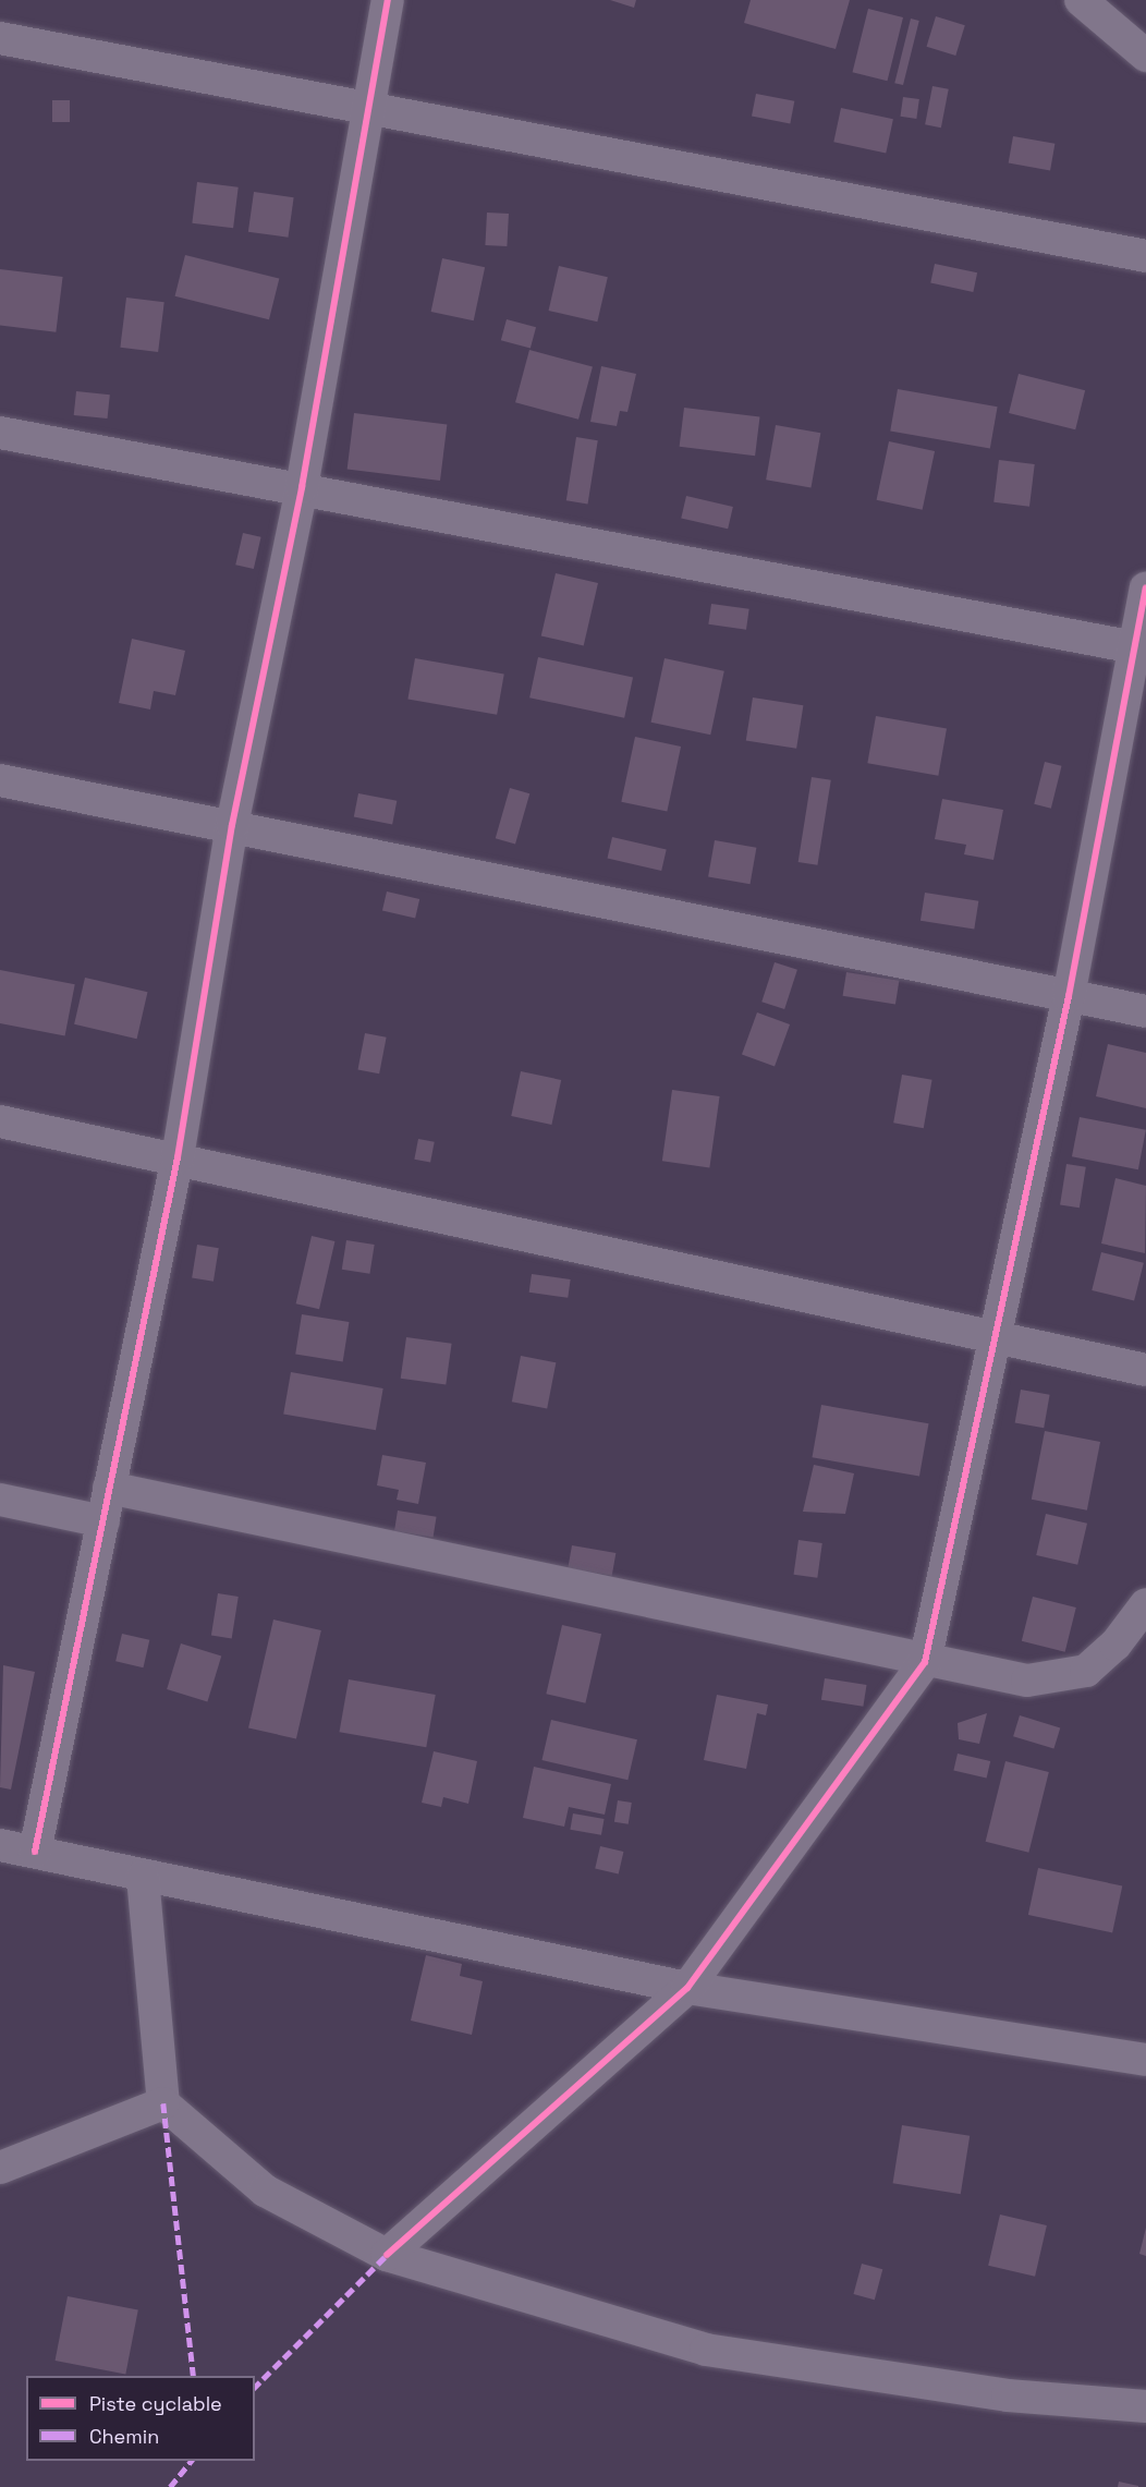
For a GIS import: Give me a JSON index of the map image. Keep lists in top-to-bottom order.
{
  "legend": ["Piste cyclable", "Chemin"]
}
